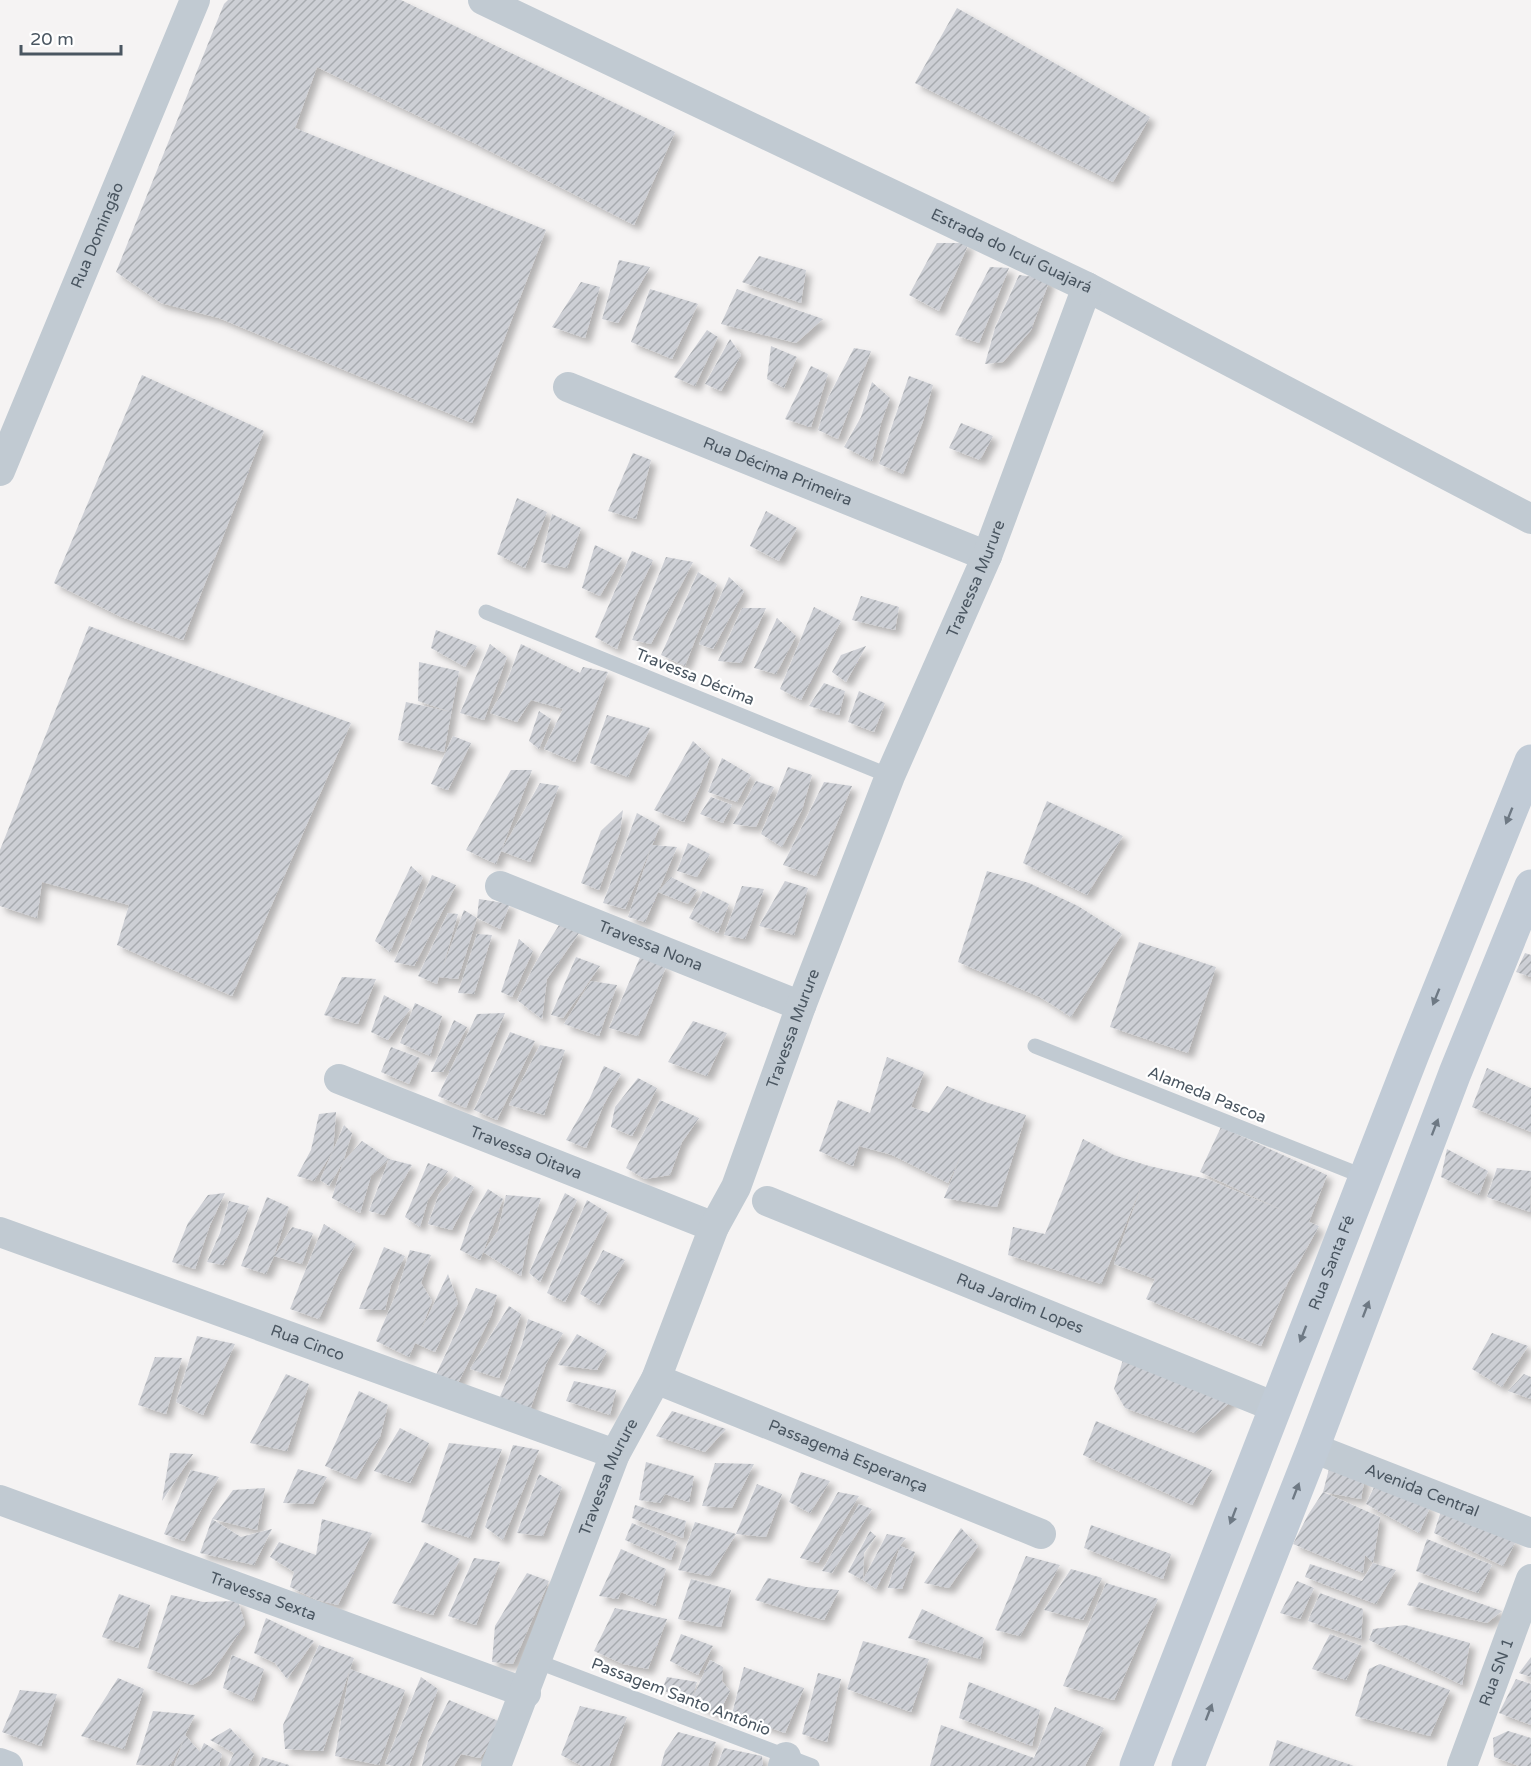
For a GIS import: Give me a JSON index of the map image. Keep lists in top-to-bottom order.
{
  "streets": {
    "street": [
      "Rua Domingão",
      "Estrada do Icuí Guajará",
      "Rua Décima Primeira",
      "Travessa Murure",
      "Travessa Nona",
      "Travessa Oitava",
      "Rua Santa Fé",
      "Rua Jardim Lopes",
      "Rua Cinco",
      "Passagemà Esperança",
      "Avenida Central",
      "Travessa Sexta",
      "Rua SN 1"
    ],
    "lane": ["Travessa Décima", "Alameda Pascoa", "Passagem Santo Antônio"]
  },
  "crossings": [
    ["Estrada do Icuí Guajará", "Travessa Murure"],
    ["Rua Décima Primeira", "Travessa Murure"],
    ["Travessa Murure", "Travessa Décima"],
    ["Travessa Murure", "Travessa Nona"],
    ["Travessa Murure", "Travessa Oitava"],
    ["Travessa Murure", "Rua Cinco"],
    ["Travessa Murure", "Passagemà Esperança"],
    ["Travessa Murure", "Travessa Sexta"],
    ["Travessa Murure", "Passagem Santo Antônio"],
    ["Alameda Pascoa", "Rua Santa Fé"],
    ["Rua Santa Fé", "Rua Jardim Lopes"]
  ],
  "scale_bar": "20 m"
}
